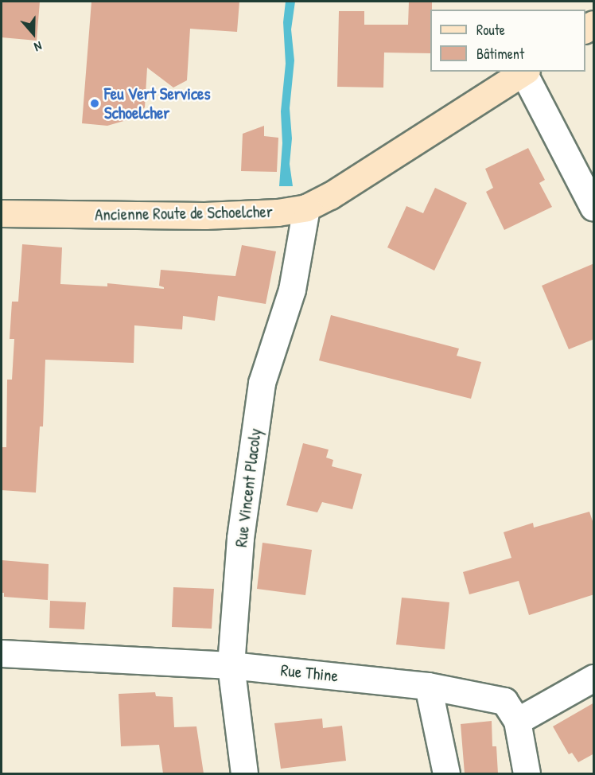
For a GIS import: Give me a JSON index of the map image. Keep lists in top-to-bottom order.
{
  "streets": {
    "main road": ["Ancienne Route de Schoelcher"],
    "street": ["Rue Vincent Placoly", "Rue Thine"]
  },
  "crossings": [
    ["Ancienne Route de Schoelcher", "Rue Vincent Placoly"],
    ["Rue Vincent Placoly", "Rue Thine"]
  ],
  "places": ["Feu Vert Services Schoelcher"],
  "legend": ["Route", "Bâtiment"],
  "north": "bottom"
}
